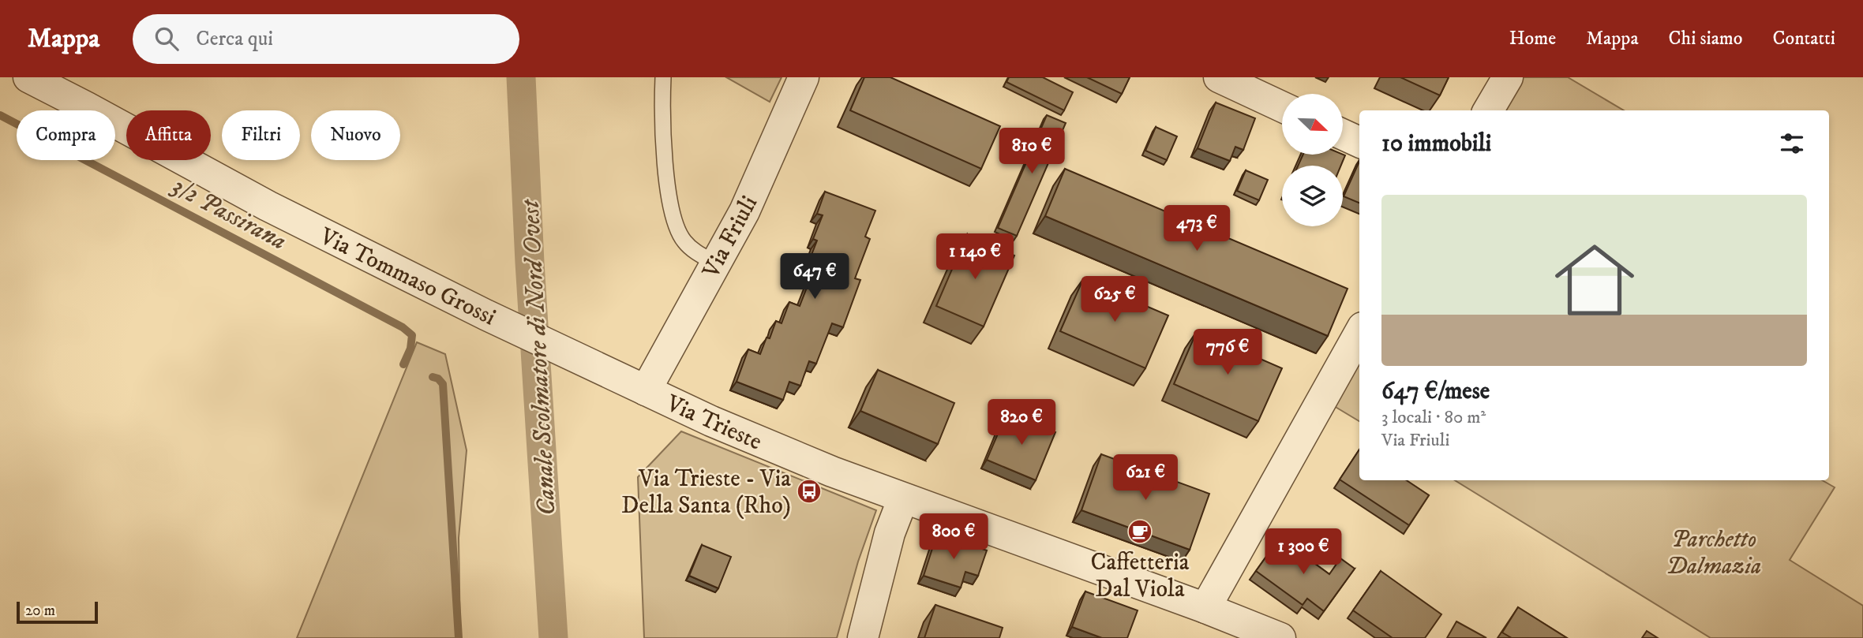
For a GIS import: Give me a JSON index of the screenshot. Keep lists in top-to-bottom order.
{
  "streets": {
    "street": ["Via Friuli", "Via Tommaso Grossi", "Via Trieste"]
  },
  "crossings": [
    ["Via Friuli", "Via Tommaso Grossi"],
    ["Via Friuli", "Via Trieste"],
    ["Via Tommaso Grossi", "Via Trieste"]
  ],
  "water": ["3/2 Passirana", "Canale Scolmatore di Nord Ovest"],
  "parks": ["Parchetto Dalmazia"],
  "places": {
    "bus stop": ["Via Trieste - Via Della Santa (Rho)"],
    "cafe": ["Caffetteria Dal Viola"]
  },
  "scale_bar": "20 m",
  "north": "bottom right",
  "page": {
    "header": "Mappa",
    "search": "Cerca qui",
    "nav": [
      "Home",
      "Mappa",
      "Chi siamo",
      "Contatti"
    ],
    "chip": [
      "Compra",
      "Affitta",
      "Filtri",
      "Nuovo"
    ],
    "heading": "10 immobili",
    "price": [
      "810 €",
      "473 €",
      "1 140 €",
      "647 €",
      "625 €",
      "776 €",
      "820 €",
      "621 €",
      "800 €",
      "1 300 €"
    ],
    "list": [
      {
        "name": "647 €/mese",
        "note": "3 locali · 80 m² · Via Friuli"
      }
    ],
    "scale": "20 m"
  }
}
